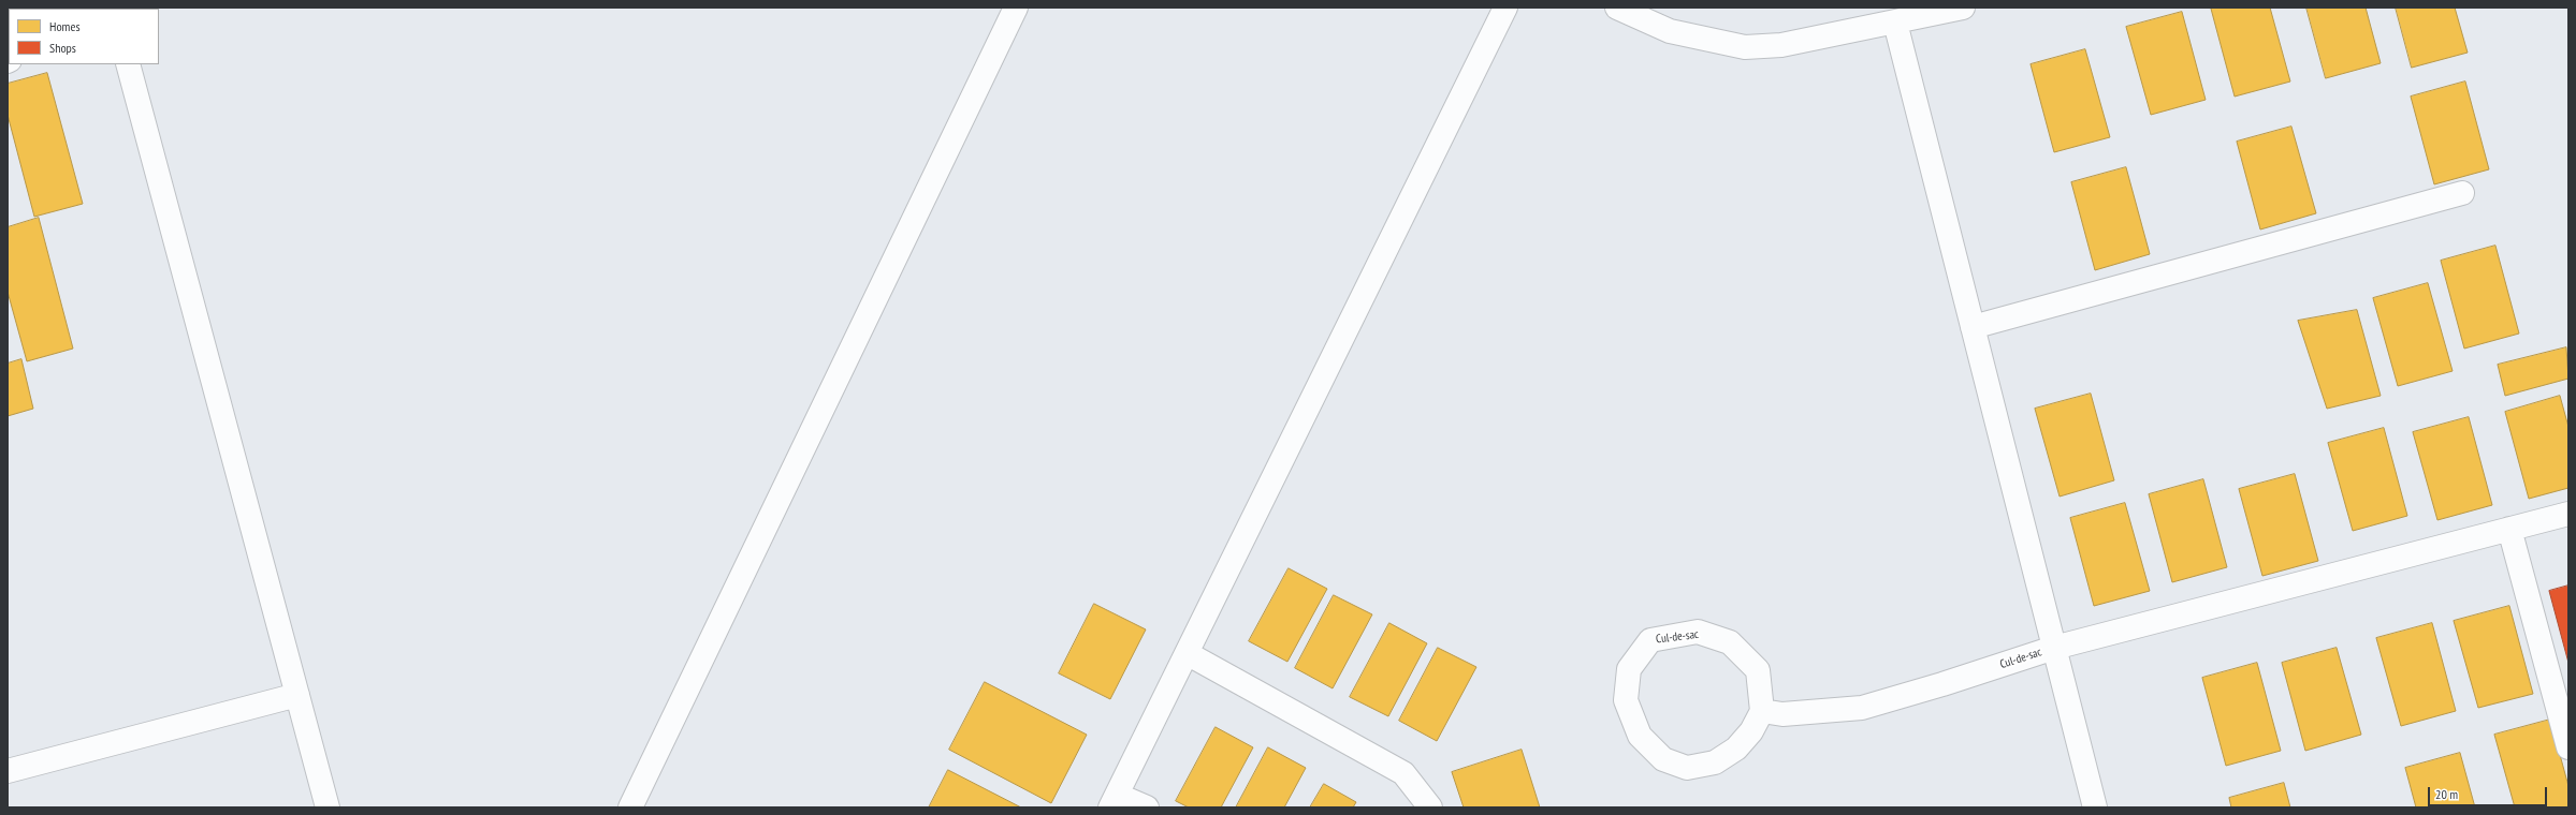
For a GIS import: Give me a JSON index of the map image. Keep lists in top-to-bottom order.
{
  "streets": {
    "street": ["Cul-de-sac"]
  },
  "legend": ["Homes", "Shops"],
  "scale_bar": "20 m"
}
